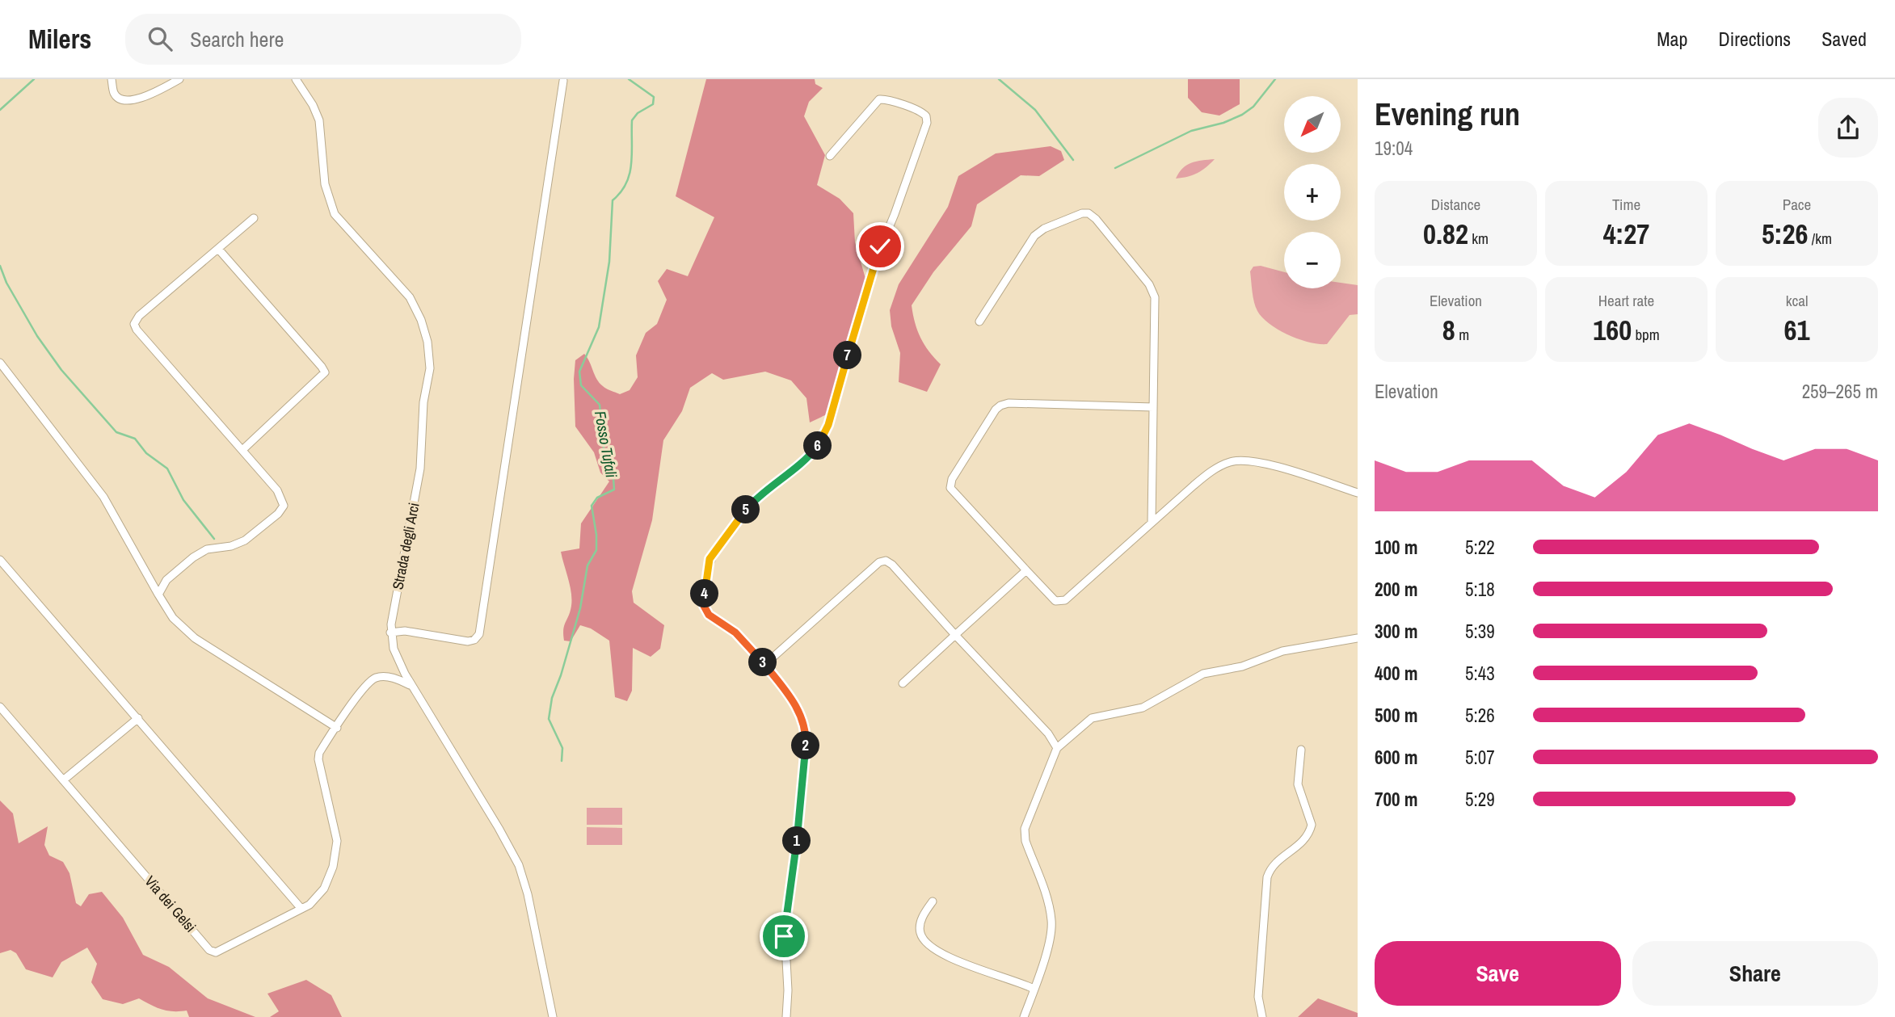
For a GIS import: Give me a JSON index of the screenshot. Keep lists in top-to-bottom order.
{
  "streets": {
    "street": ["Strada degli Arci", "Via dei Gelsi"]
  },
  "crossings": [
    ["Strada degli Arci", "Via dei Gelsi"]
  ],
  "water": ["Fosso Tufali"],
  "north": "bottom left",
  "page": {
    "header": "Milers",
    "search": "Search here",
    "nav": ["Map", "Directions", "Saved"],
    "heading": ["Evening run", "19:04"],
    "map_buttons": ["+", "−"],
    "stats": [
      ["Distance", "0.82 km"],
      ["Time", "4:27"],
      ["Pace", "5:26 /km"],
      ["Elevation", "8 m"],
      ["Heart rate", "160 bpm"],
      ["kcal", "61"]
    ],
    "pins": [
      "7",
      "6",
      "5",
      "4",
      "3",
      "2",
      "1"
    ],
    "chart": ["Elevation", "259–265 m"],
    "list": [
      {
        "name": "100 m",
        "note": "5:22"
      },
      {
        "name": "200 m",
        "note": "5:18"
      },
      {
        "name": "300 m",
        "note": "5:39"
      },
      {
        "name": "400 m",
        "note": "5:43"
      },
      {
        "name": "500 m",
        "note": "5:26"
      },
      {
        "name": "600 m",
        "note": "5:07"
      },
      {
        "name": "700 m",
        "note": "5:29"
      }
    ],
    "buttons": ["Save", "Share"]
  }
}
